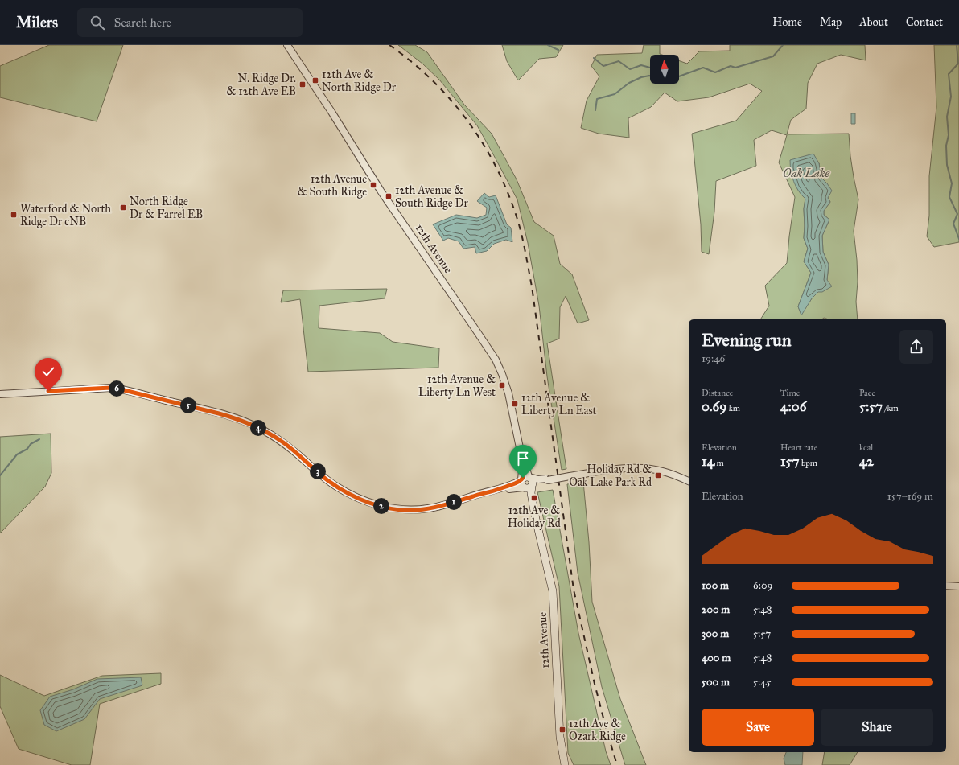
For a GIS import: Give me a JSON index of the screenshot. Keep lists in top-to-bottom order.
{
  "streets": {
    "main road": ["12th Avenue"]
  },
  "water": ["Oak Lake"],
  "places": {
    "transit": [
      "12th Ave & North Ridge Dr",
      "N. Ridge Dr. & 12th Ave EB",
      "12th Avenue & South Ridge",
      "12th Avenue & South Ridge Dr",
      "North Ridge Dr & Farrel EB",
      "Waterford & North Ridge Dr cNB",
      "12th Avenue & Liberty Ln West",
      "12th Avenue & Liberty Ln East",
      "Holiday Rd & Oak Lake Park Rd",
      "12th Ave & Holiday Rd",
      "12th Ave & Ozark Ridge"
    ]
  },
  "north": "top",
  "page": {
    "header": "Milers",
    "search": "Search here",
    "nav": [
      "Home",
      "Map",
      "About",
      "Contact"
    ],
    "heading": ["Evening run", "19:46"],
    "stats": [
      ["Distance", "0.69 km"],
      ["Time", "4:06"],
      ["Pace", "5:57 /km"],
      ["Elevation", "14 m"],
      ["Heart rate", "157 bpm"],
      ["kcal", "42"]
    ],
    "pins": [
      "6",
      "5",
      "4",
      "3",
      "1",
      "2"
    ],
    "chart": ["Elevation", "157–169 m"],
    "list": [
      {
        "name": "100 m",
        "note": "6:09"
      },
      {
        "name": "200 m",
        "note": "5:48"
      },
      {
        "name": "300 m",
        "note": "5:57"
      },
      {
        "name": "400 m",
        "note": "5:48"
      },
      {
        "name": "500 m",
        "note": "5:45"
      }
    ],
    "buttons": ["Save", "Share"]
  }
}
